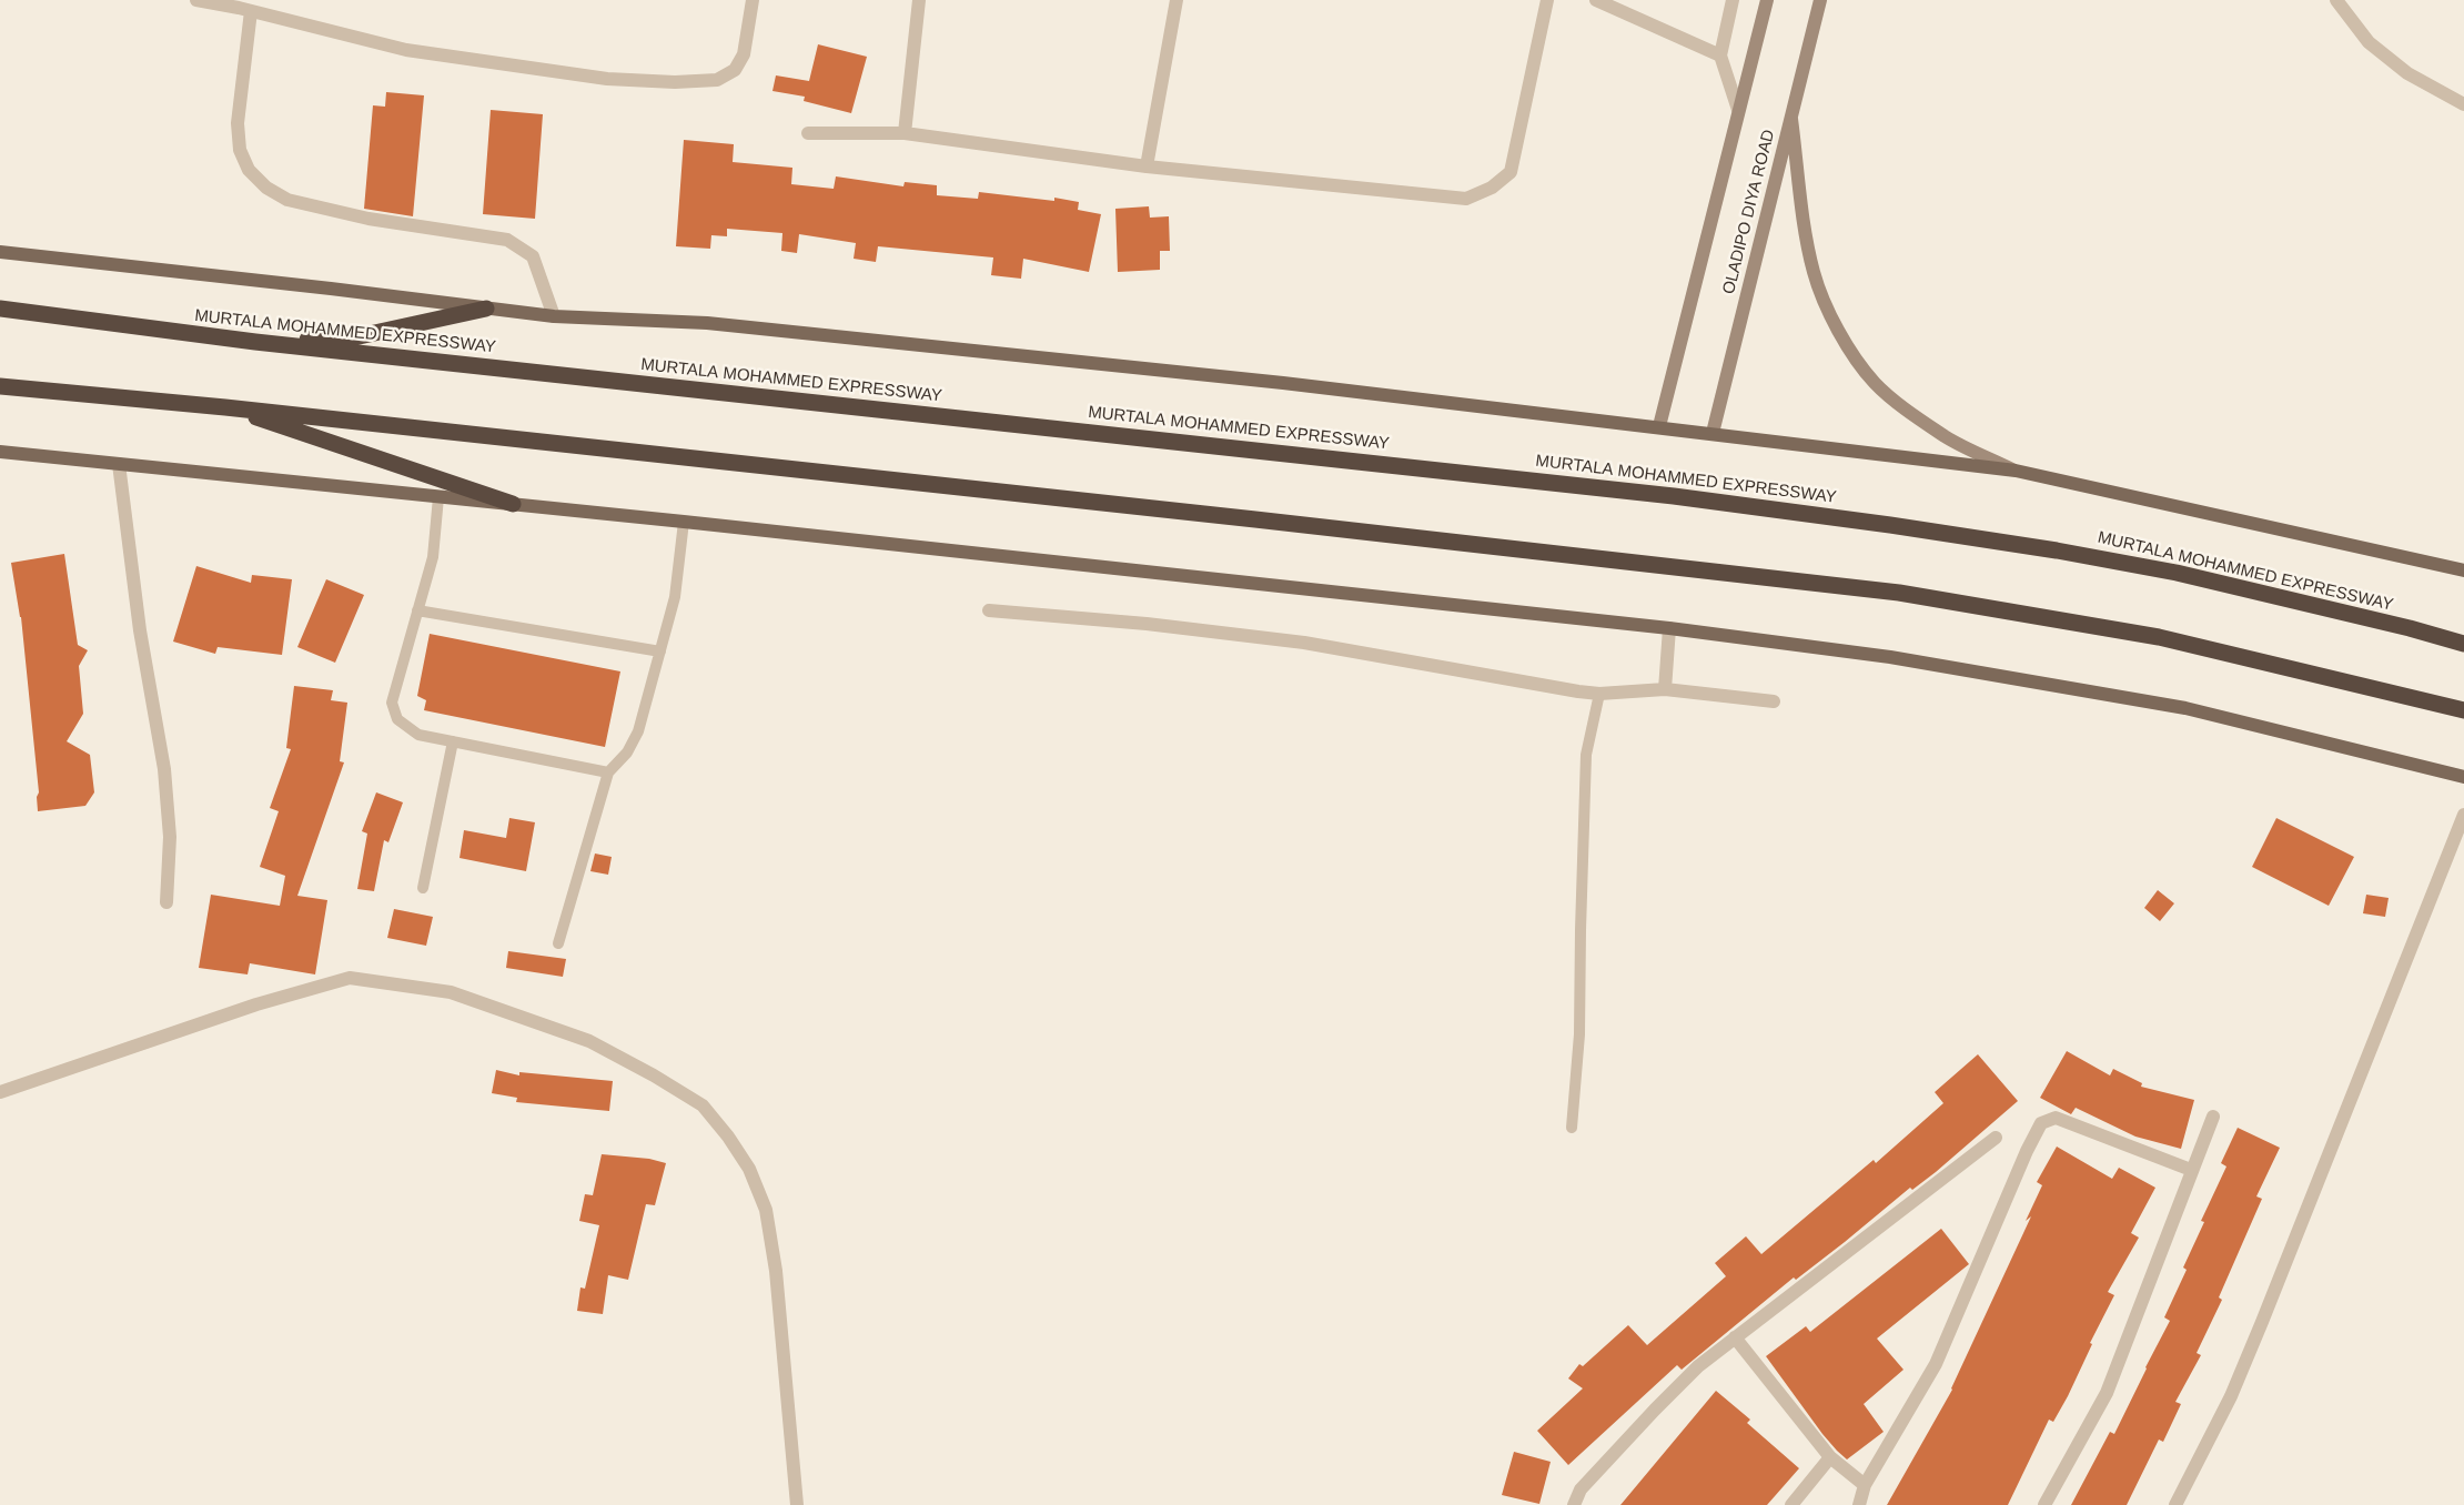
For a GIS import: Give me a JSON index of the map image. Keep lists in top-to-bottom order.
{
  "streets": {
    "highway": ["MURTALA MOHAMMED EXPRESSWAY"],
    "main road": ["OLADIPO DIYA ROAD"]
  }
}
